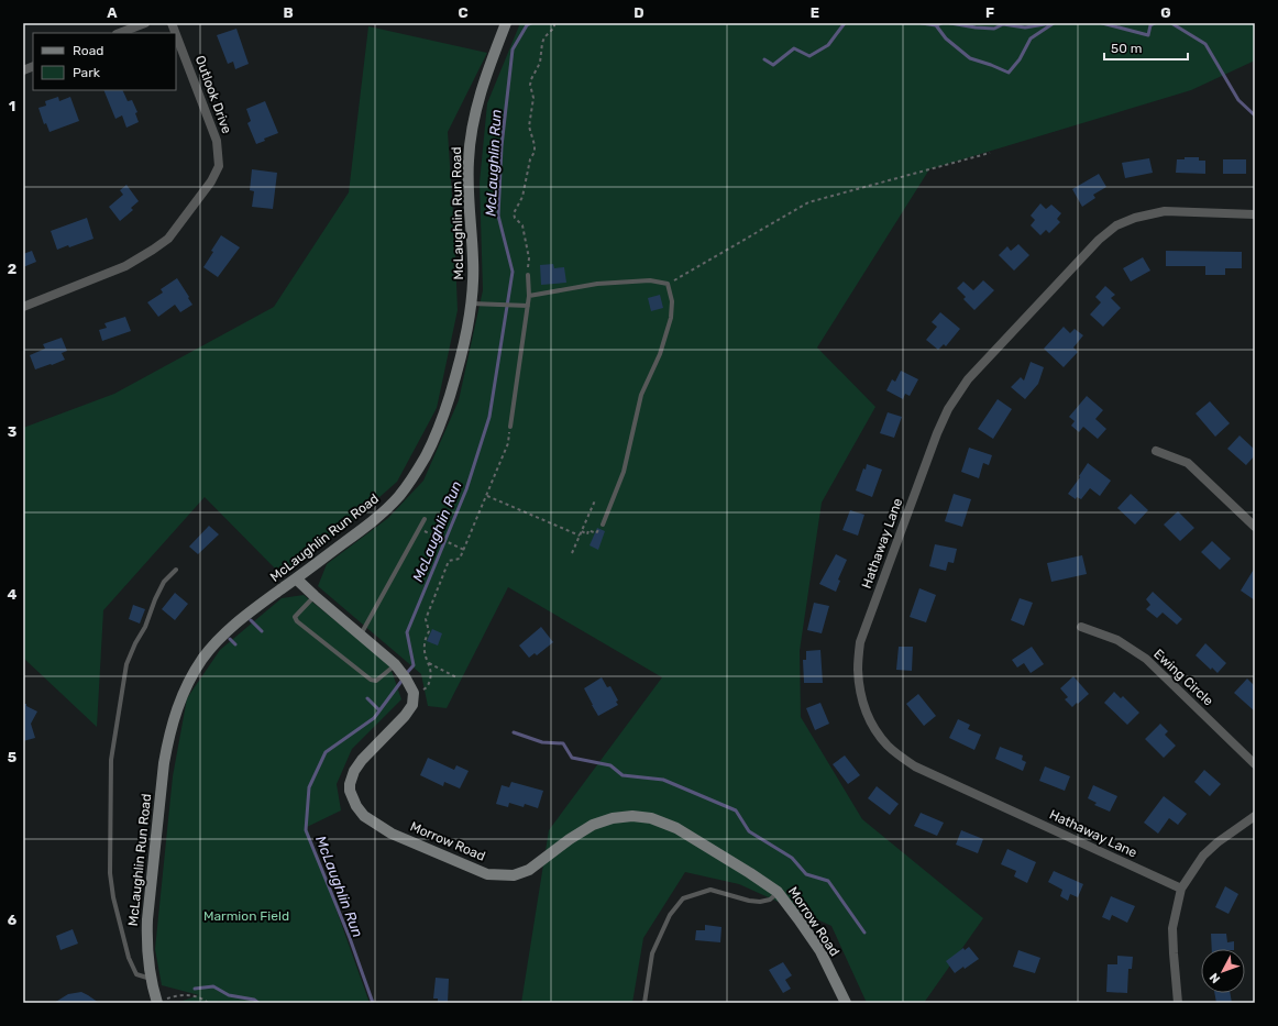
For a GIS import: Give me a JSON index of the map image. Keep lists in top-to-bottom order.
{
  "streets": {
    "main road": ["McLaughlin Run Road", "Morrow Road"],
    "street": ["Outlook Drive", "Hathaway Lane", "Ewing Circle"]
  },
  "water": ["McLaughlin Run"],
  "parks": ["Marmion Field"],
  "legend": ["Road", "Park"],
  "scale_bar": "50 m",
  "north": "bottom left",
  "grid": {
    "columns": [
      "A",
      "B",
      "C",
      "D",
      "E",
      "F",
      "G"
    ],
    "rows": [
      "1",
      "2",
      "3",
      "4",
      "5",
      "6"
    ]
  }
}
